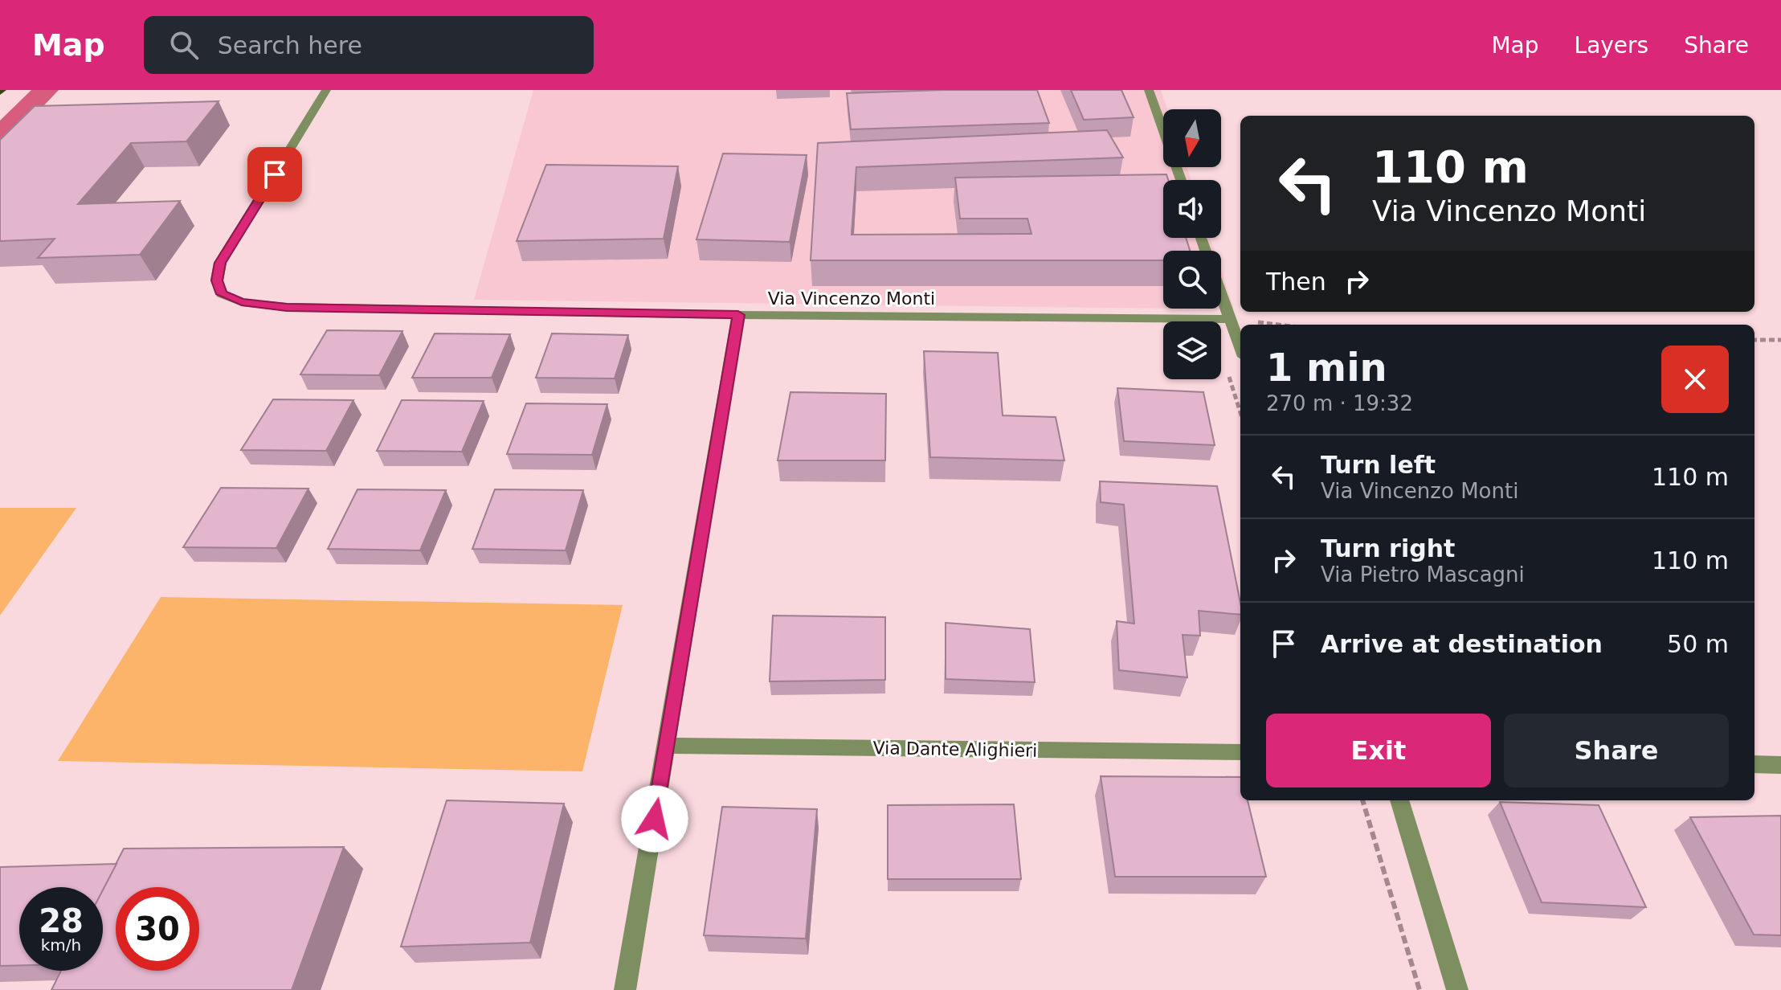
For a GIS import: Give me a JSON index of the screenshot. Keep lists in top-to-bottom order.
{
  "streets": {
    "street": ["Via Vincenzo Monti", "Via Dante Alighieri"]
  },
  "north": "bottom",
  "page": {
    "header": "Map",
    "search": "Search here",
    "nav": ["Map", "Layers", "Share"],
    "turn": ["110 m", "Via Vincenzo Monti"],
    "then": "Then",
    "heading": ["1 min", "270 m · 19:32"],
    "list": [
      {
        "name": "Turn left",
        "note": "Via Vincenzo Monti",
        "value": "110 m"
      },
      {
        "name": "Turn right",
        "note": "Via Pietro Mascagni",
        "value": "110 m"
      },
      {
        "name": "Arrive at destination",
        "value": "50 m"
      }
    ],
    "buttons": ["Exit", "Share"],
    "speed": "28 km/h",
    "limit": "30"
  }
}
